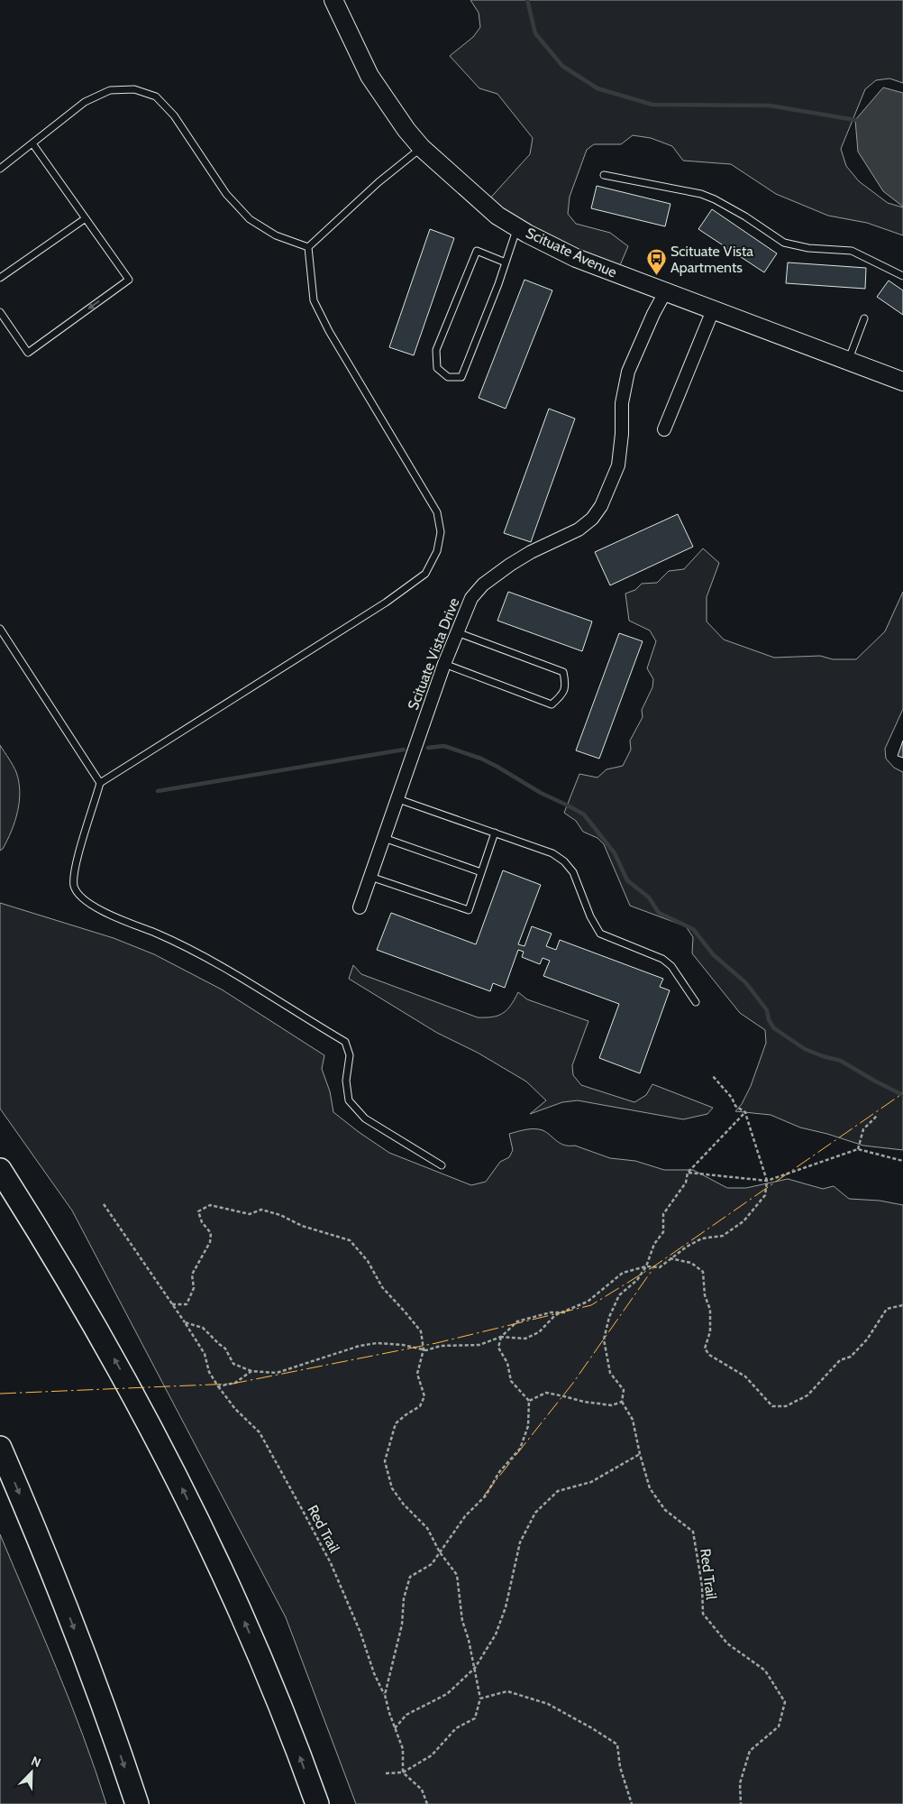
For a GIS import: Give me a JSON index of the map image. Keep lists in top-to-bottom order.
{
  "streets": {
    "main road": ["Scituate Avenue"],
    "street": ["Scituate Vista Drive"],
    "path": ["Red Trail"]
  },
  "crossings": [
    ["Scituate Avenue", "Scituate Vista Drive"]
  ],
  "places": {
    "bus stop": ["Scituate Vista Apartments"]
  },
  "north": "top right"
}
